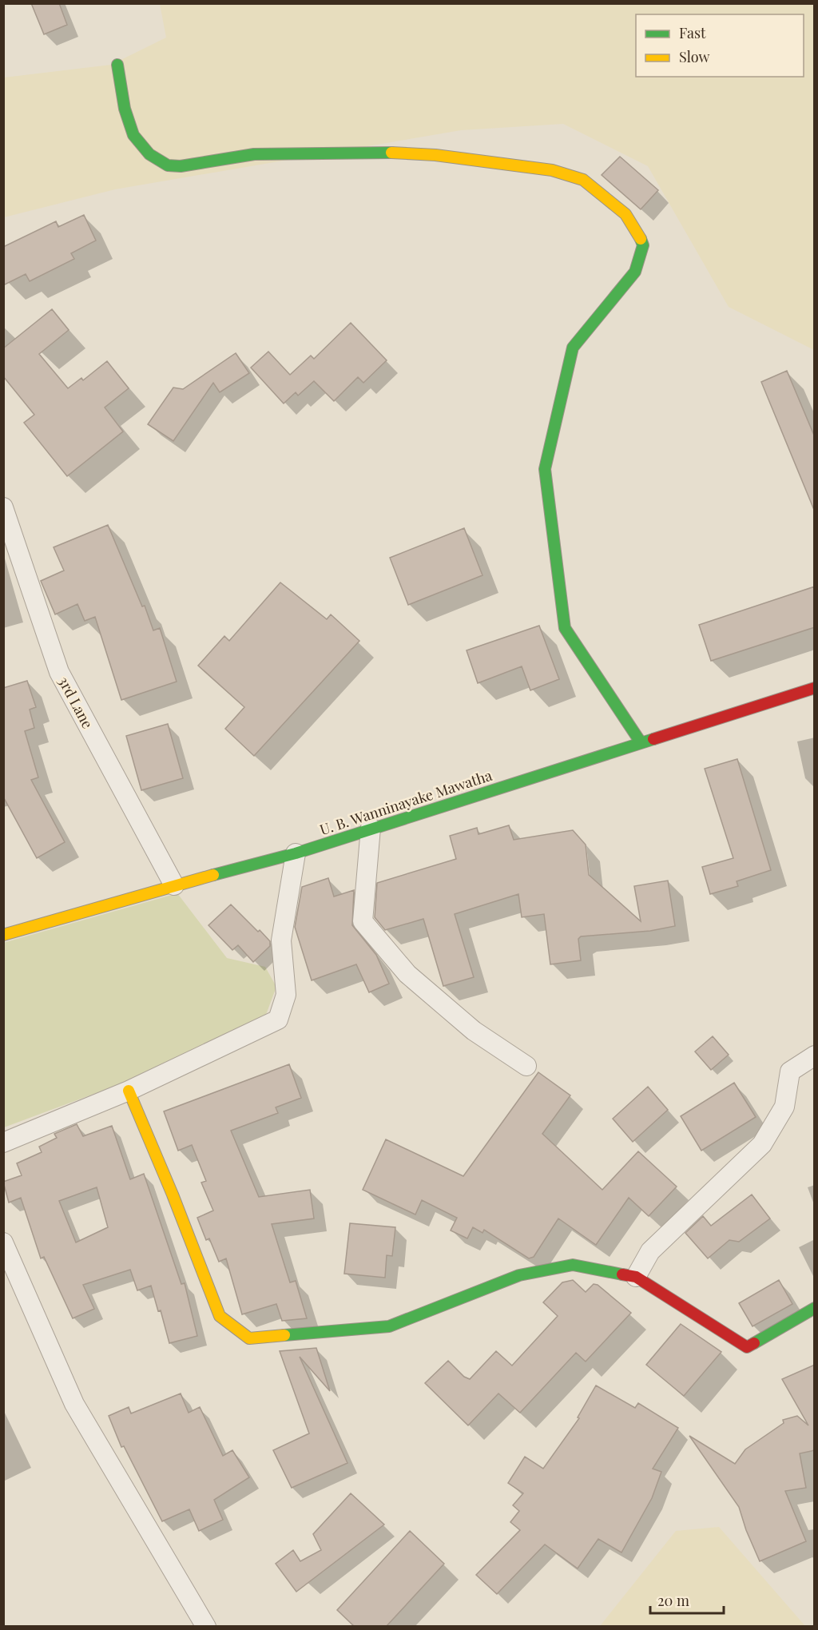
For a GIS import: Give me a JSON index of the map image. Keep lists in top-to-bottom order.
{
  "streets": {
    "street": ["3rd Lane", "U. B. Wanninayake Mawatha"]
  },
  "crossings": [
    ["3rd Lane", "U. B. Wanninayake Mawatha"]
  ],
  "legend": ["Fast", "Slow"],
  "scale_bar": "20 m"
}
